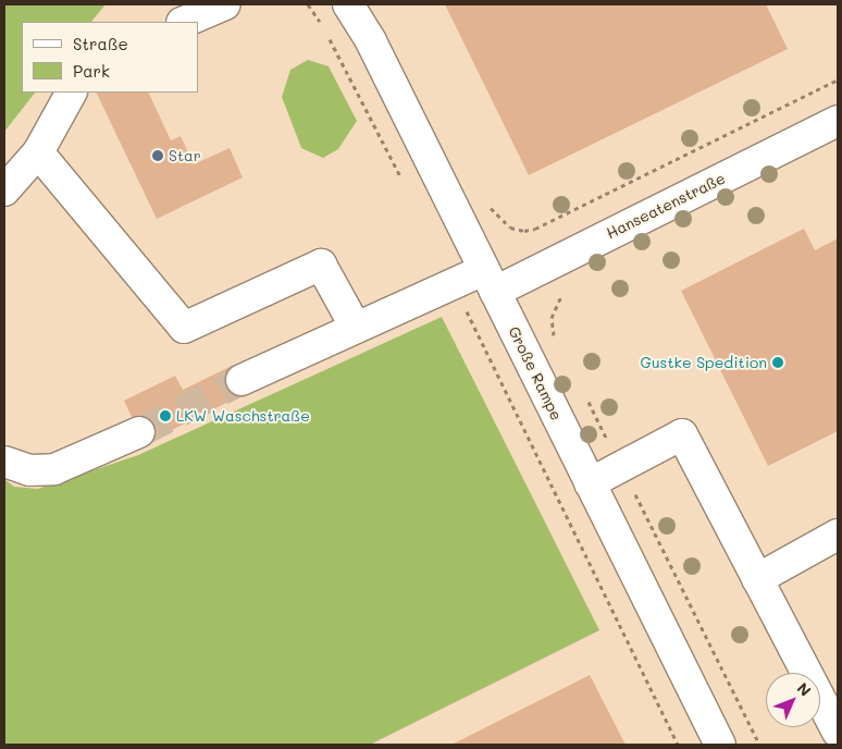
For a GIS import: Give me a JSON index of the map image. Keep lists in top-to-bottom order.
{
  "streets": {
    "street": ["Hanseatenstraße", "Große Rampe"]
  },
  "crossings": [
    ["Hanseatenstraße", "Große Rampe"]
  ],
  "places": ["Star", "Gustke Spedition", "LKW Waschstraße"],
  "legend": ["Straße", "Park"],
  "north": "top right"
}
